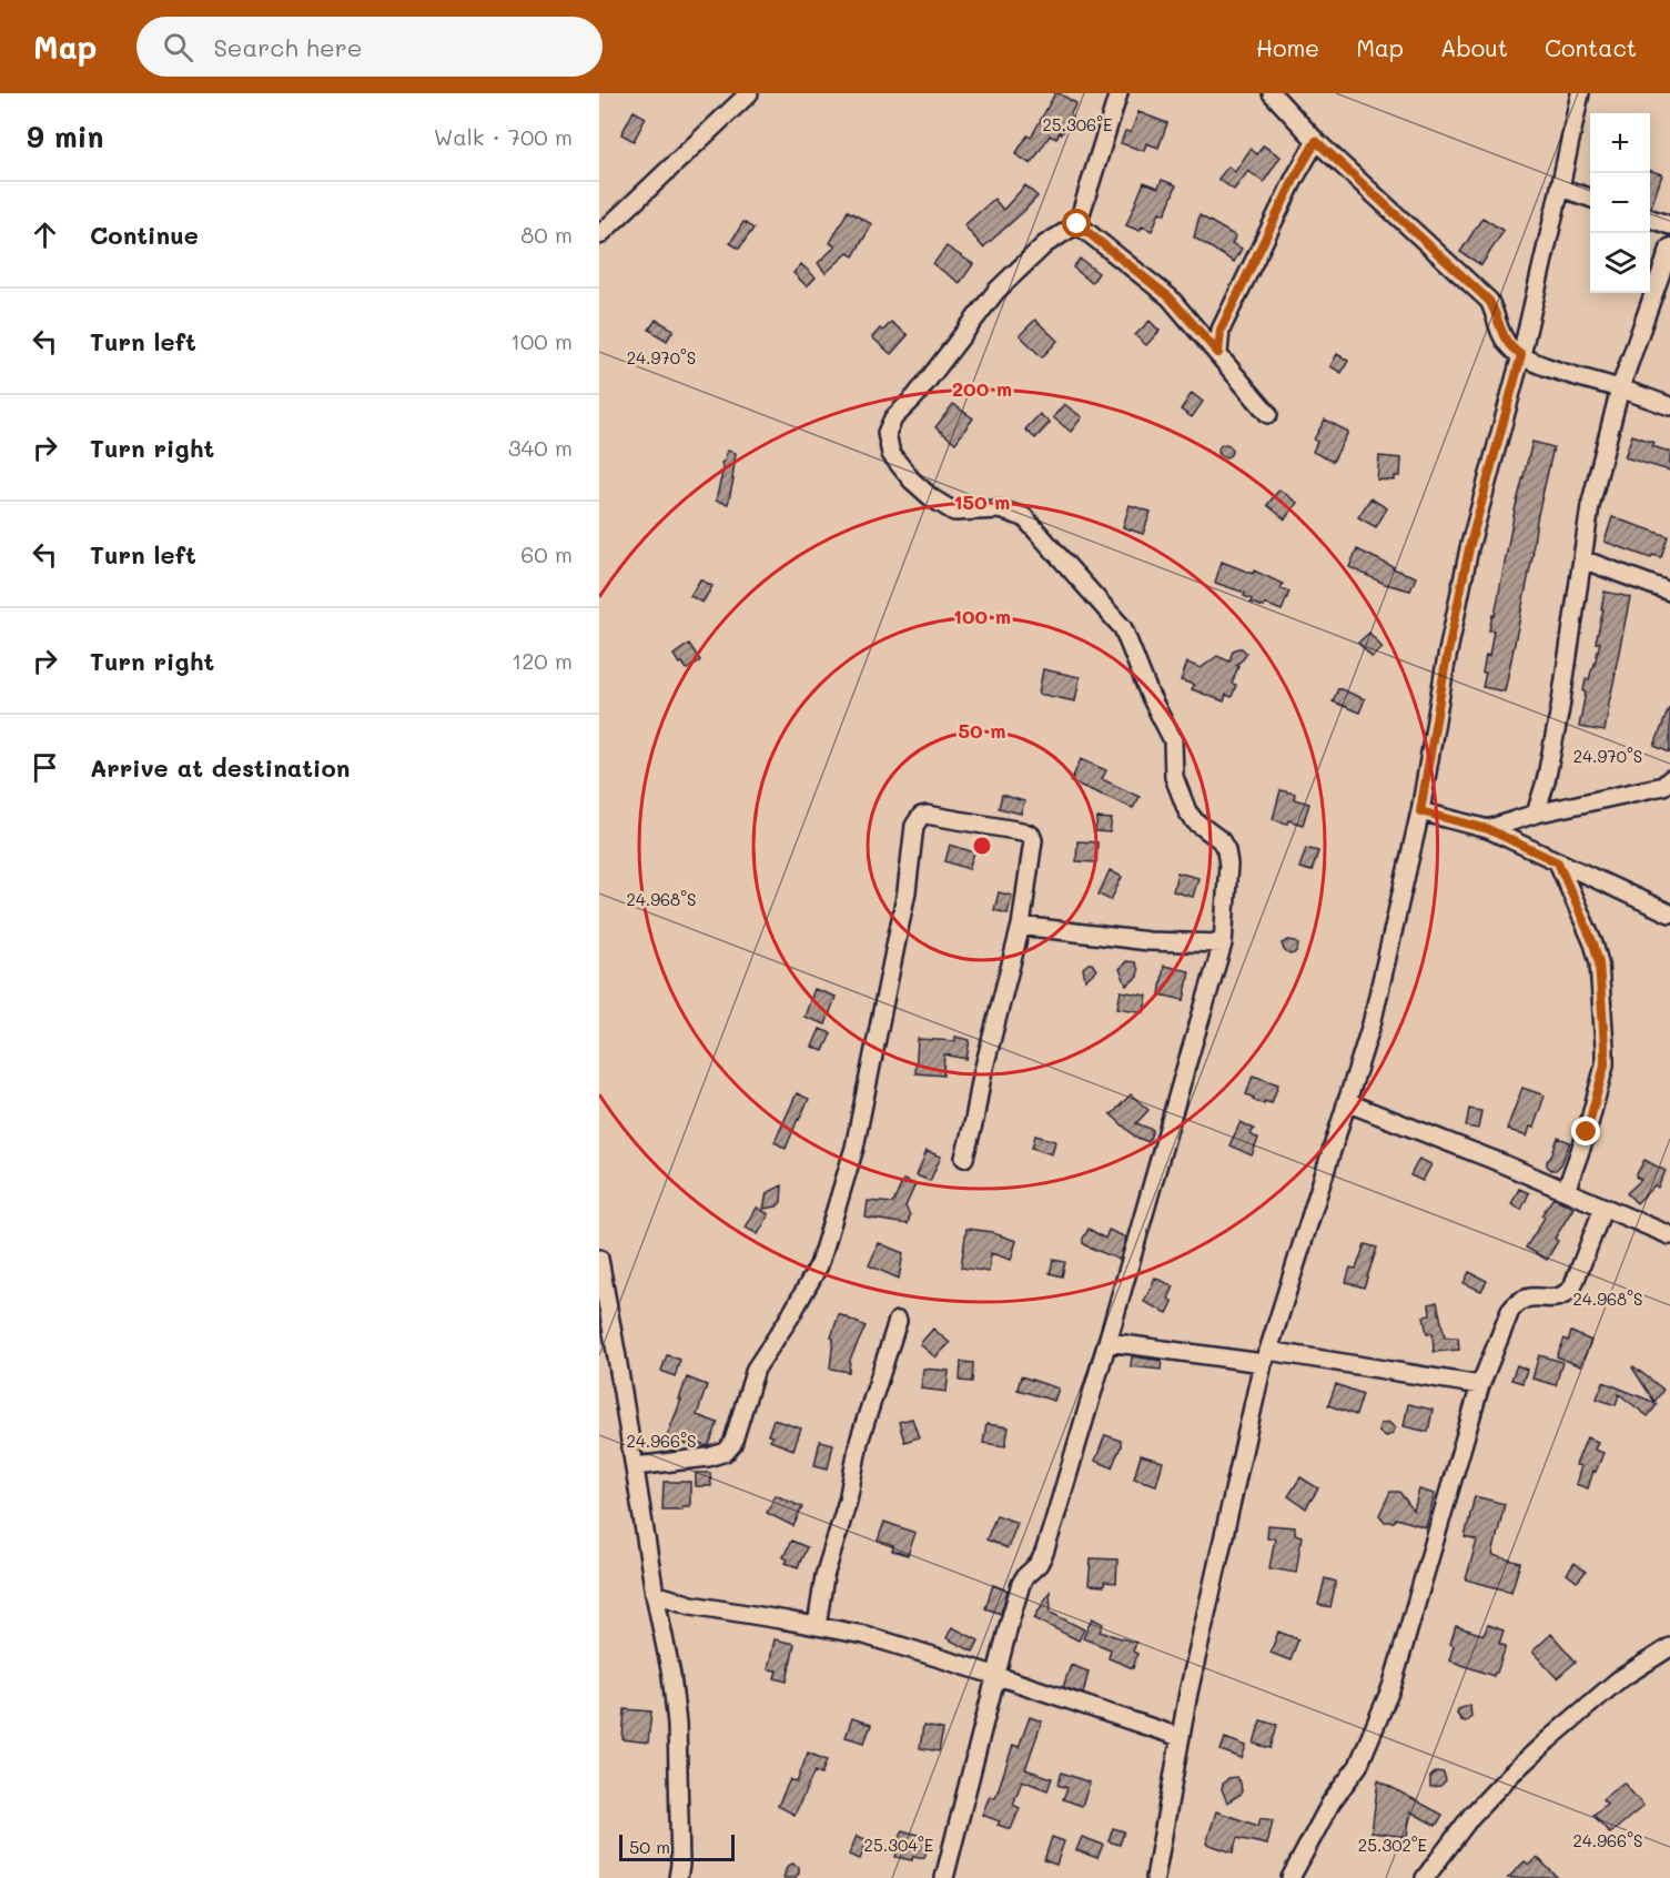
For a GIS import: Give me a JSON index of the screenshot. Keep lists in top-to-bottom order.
{
  "scale_bar": "50 m",
  "page": {
    "header": "Map",
    "search": "Search here",
    "nav": [
      "Home",
      "Map",
      "About",
      "Contact"
    ],
    "heading": ["9 min", "Walk · 700 m"],
    "map_buttons": ["+", "−"],
    "list": [
      ["Continue", "80 m"],
      ["Turn left", "100 m"],
      ["Turn right", "340 m"],
      ["Turn left", "60 m"],
      ["Turn right", "120 m"],
      "Arrive at destination"
    ],
    "scale": "50 m"
  },
  "coordinates": [
    "25.306°E",
    "24.970°S",
    "24.968°S",
    "24.966°S",
    "25.304°E",
    "25.302°E"
  ],
  "rings": [
    "200 m",
    "150 m",
    "100 m",
    "50 m"
  ]
}
